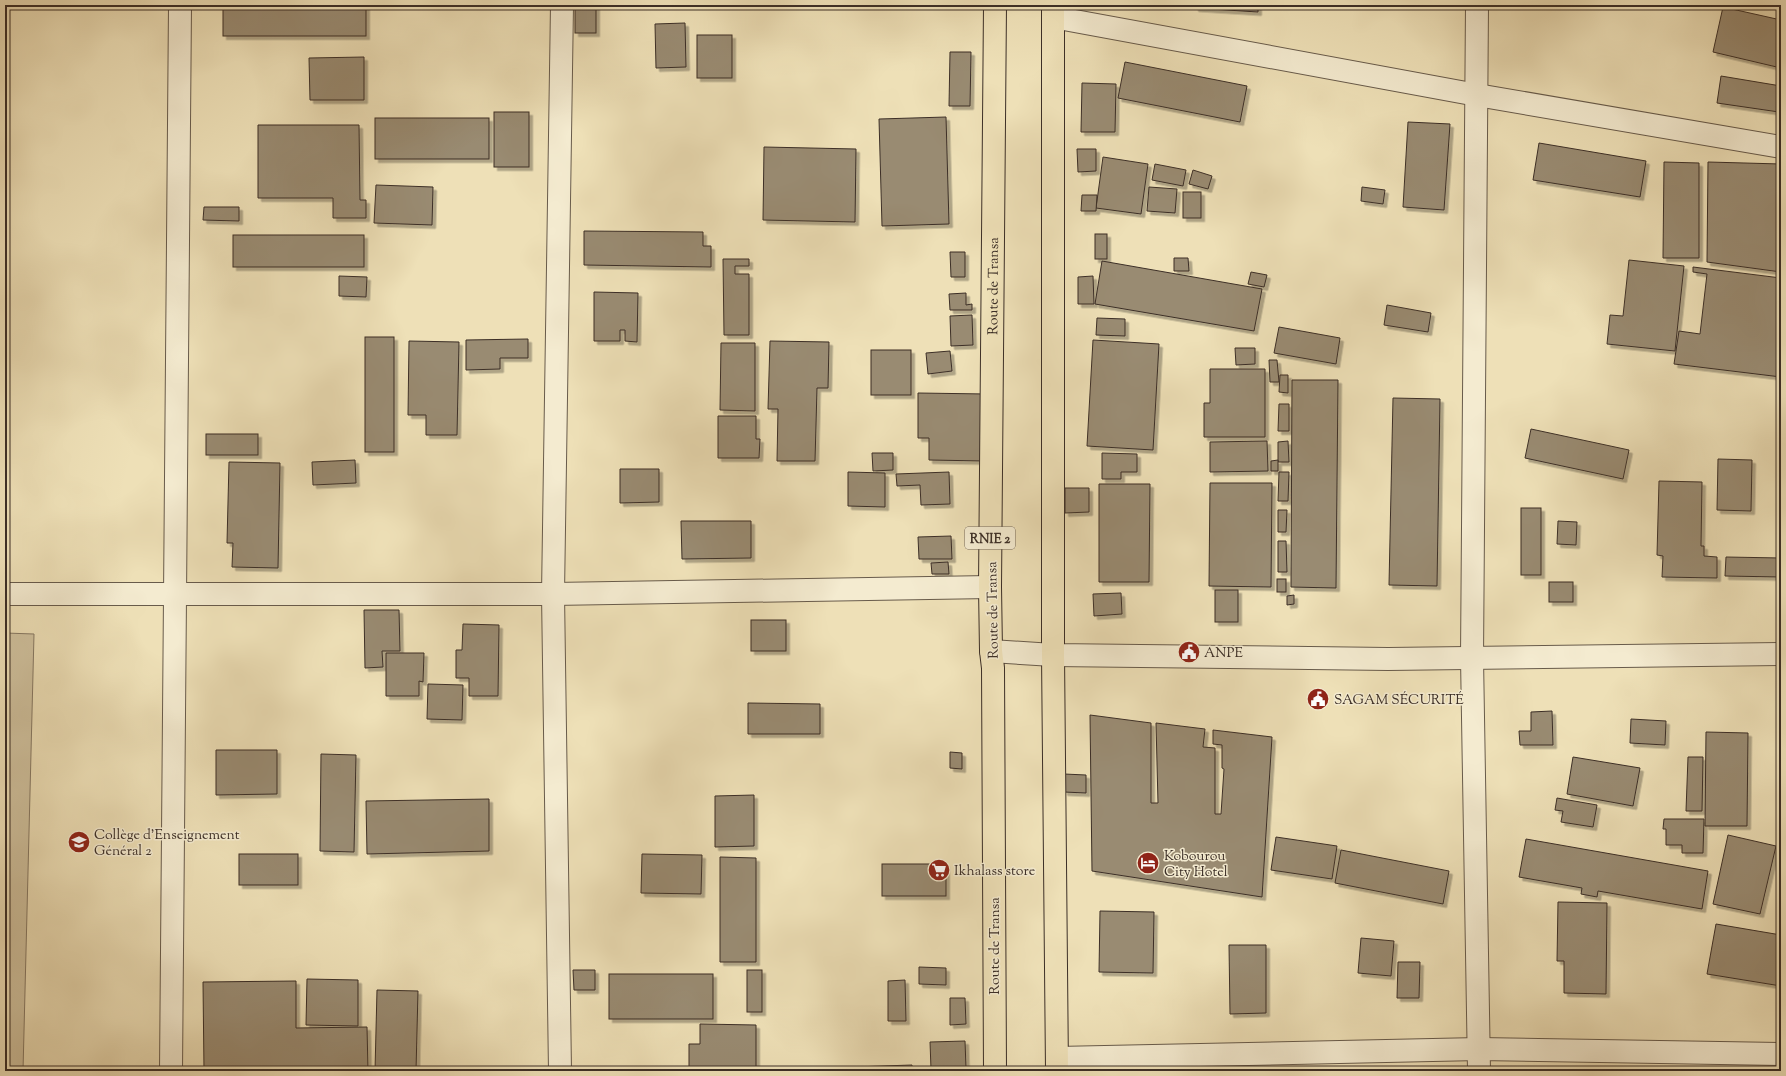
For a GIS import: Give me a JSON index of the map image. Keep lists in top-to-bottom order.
{
  "streets": {
    "main road": ["Route de Transa", "RNIE 2"]
  },
  "places": {
    "public building": ["ANPE", "SAGAM SÉCURITÉ"],
    "school or university": ["Collège d'Enseignement Général 2"],
    "hotel": ["Kobourou City Hotel"],
    "supermarket": ["Ikhalass store"]
  }
}
